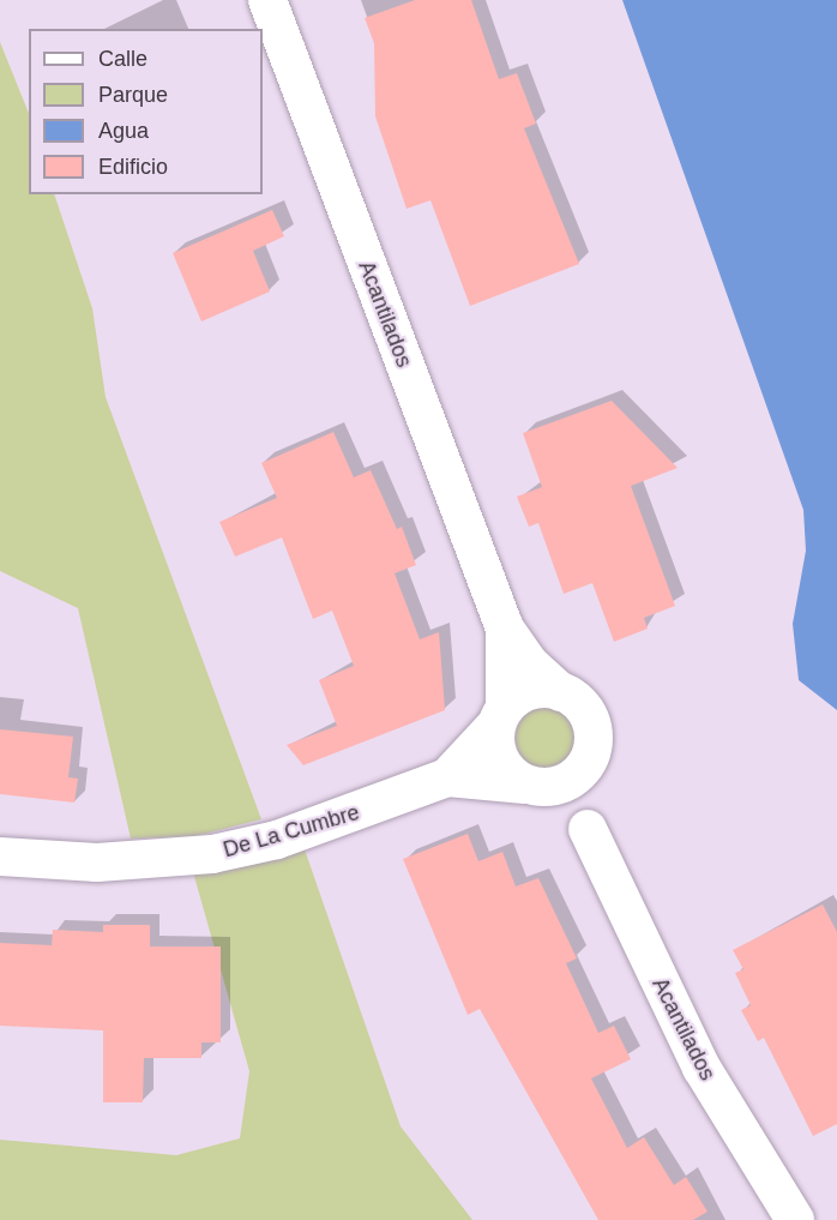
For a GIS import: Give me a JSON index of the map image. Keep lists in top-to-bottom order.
{
  "streets": {
    "street": ["Acantilados", "De La Cumbre"]
  },
  "legend": [
    "Calle",
    "Parque",
    "Agua",
    "Edificio"
  ]
}
